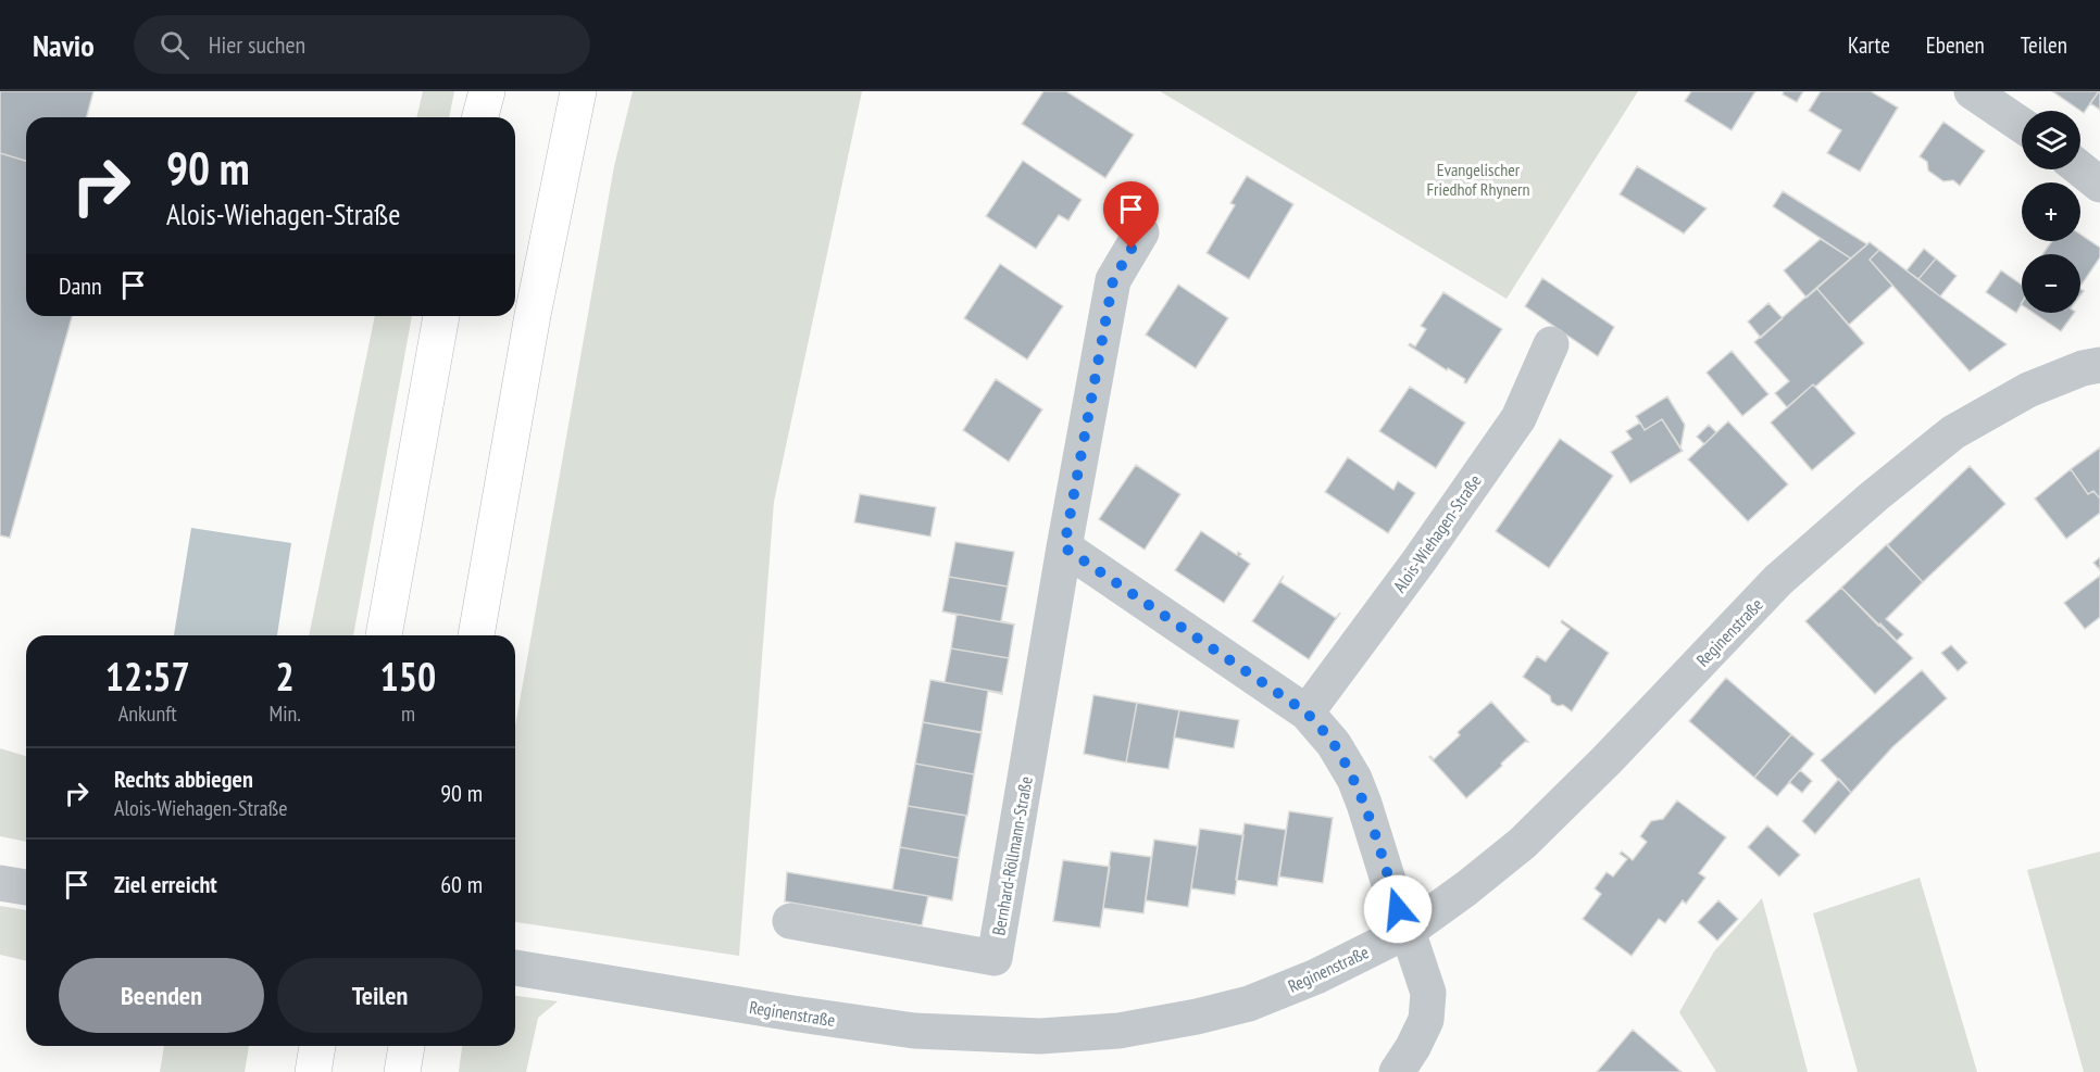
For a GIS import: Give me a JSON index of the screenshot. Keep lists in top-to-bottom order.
{
  "streets": {
    "street": ["Alois-Wiehagen-Straße", "Reginenstraße", "Bernhard-Röllmann-Straße"]
  },
  "parks": ["Evangelischer Friedhof Rhynern"],
  "page": {
    "header": "Navio",
    "search": "Hier suchen",
    "nav": ["Karte", "Ebenen", "Teilen"],
    "map_buttons": ["+", "−"],
    "turn": ["90 m", "Alois-Wiehagen-Straße"],
    "then": "Dann",
    "eta": [
      "12:57",
      "Ankunft",
      "2",
      "Min.",
      "150",
      "m"
    ],
    "list": [
      {
        "name": "Rechts abbiegen",
        "note": "Alois-Wiehagen-Straße",
        "value": "90 m"
      },
      {
        "name": "Ziel erreicht",
        "value": "60 m"
      }
    ],
    "buttons": ["Beenden", "Teilen"]
  }
}
